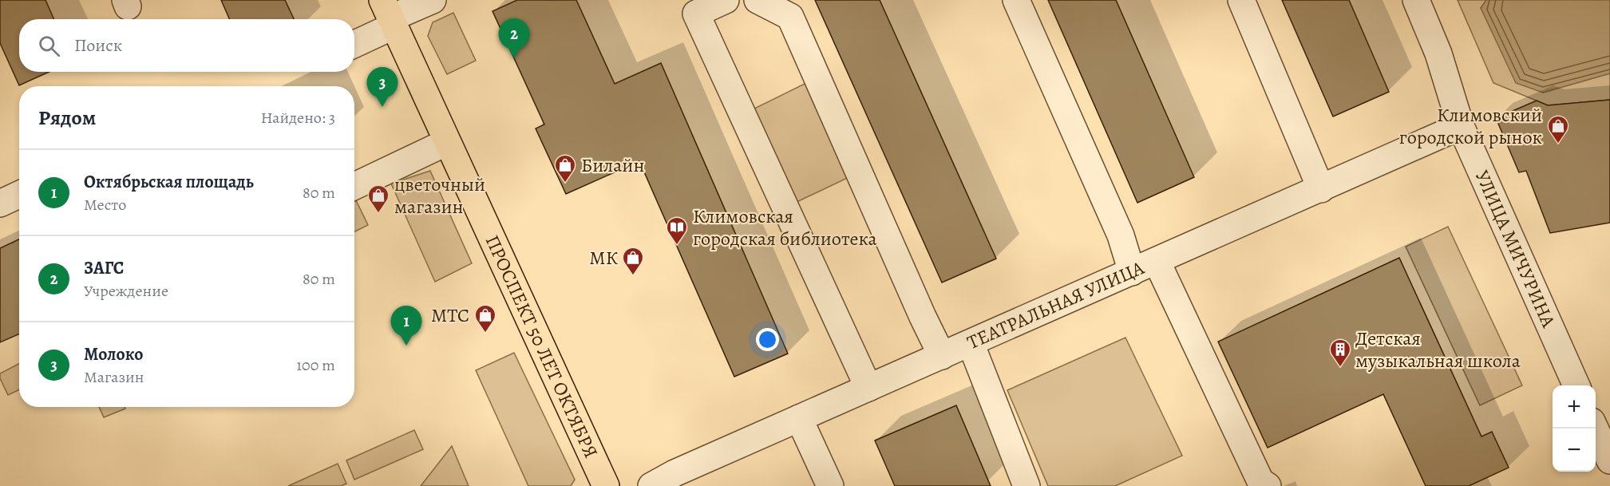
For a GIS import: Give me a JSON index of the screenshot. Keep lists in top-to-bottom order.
{
  "streets": {
    "main road": ["ПРОСПЕКТ 50 ЛЕТ ОКТЯБРЯ"],
    "street": ["УЛИЦА МИЧУРИНА", "ТЕАТРАЛЬНАЯ УЛИЦА"]
  },
  "crossings": [
    ["УЛИЦА МИЧУРИНА", "ТЕАТРАЛЬНАЯ УЛИЦА"]
  ],
  "places": {
    "shop": [
      "Климовский городской рынок",
      "Билайн",
      "цветочный магазин",
      "МК",
      "МТС"
    ],
    "library": ["Климовская городская библиотека"],
    "building": ["Детская музыкальная школа"]
  },
  "page": {
    "pins": ["2", "3", "1"],
    "search": "Поиск",
    "heading": ["Рядом", "Найдено: 3"],
    "list": [
      {
        "mark": "1",
        "name": "Октябрьская площадь",
        "note": "Место",
        "value": "80 m"
      },
      {
        "mark": "2",
        "name": "ЗАГС",
        "note": "Учреждение",
        "value": "80 m"
      },
      {
        "mark": "3",
        "name": "Молоко",
        "note": "Магазин",
        "value": "100 m"
      }
    ],
    "map_buttons": ["+", "−"]
  }
}
